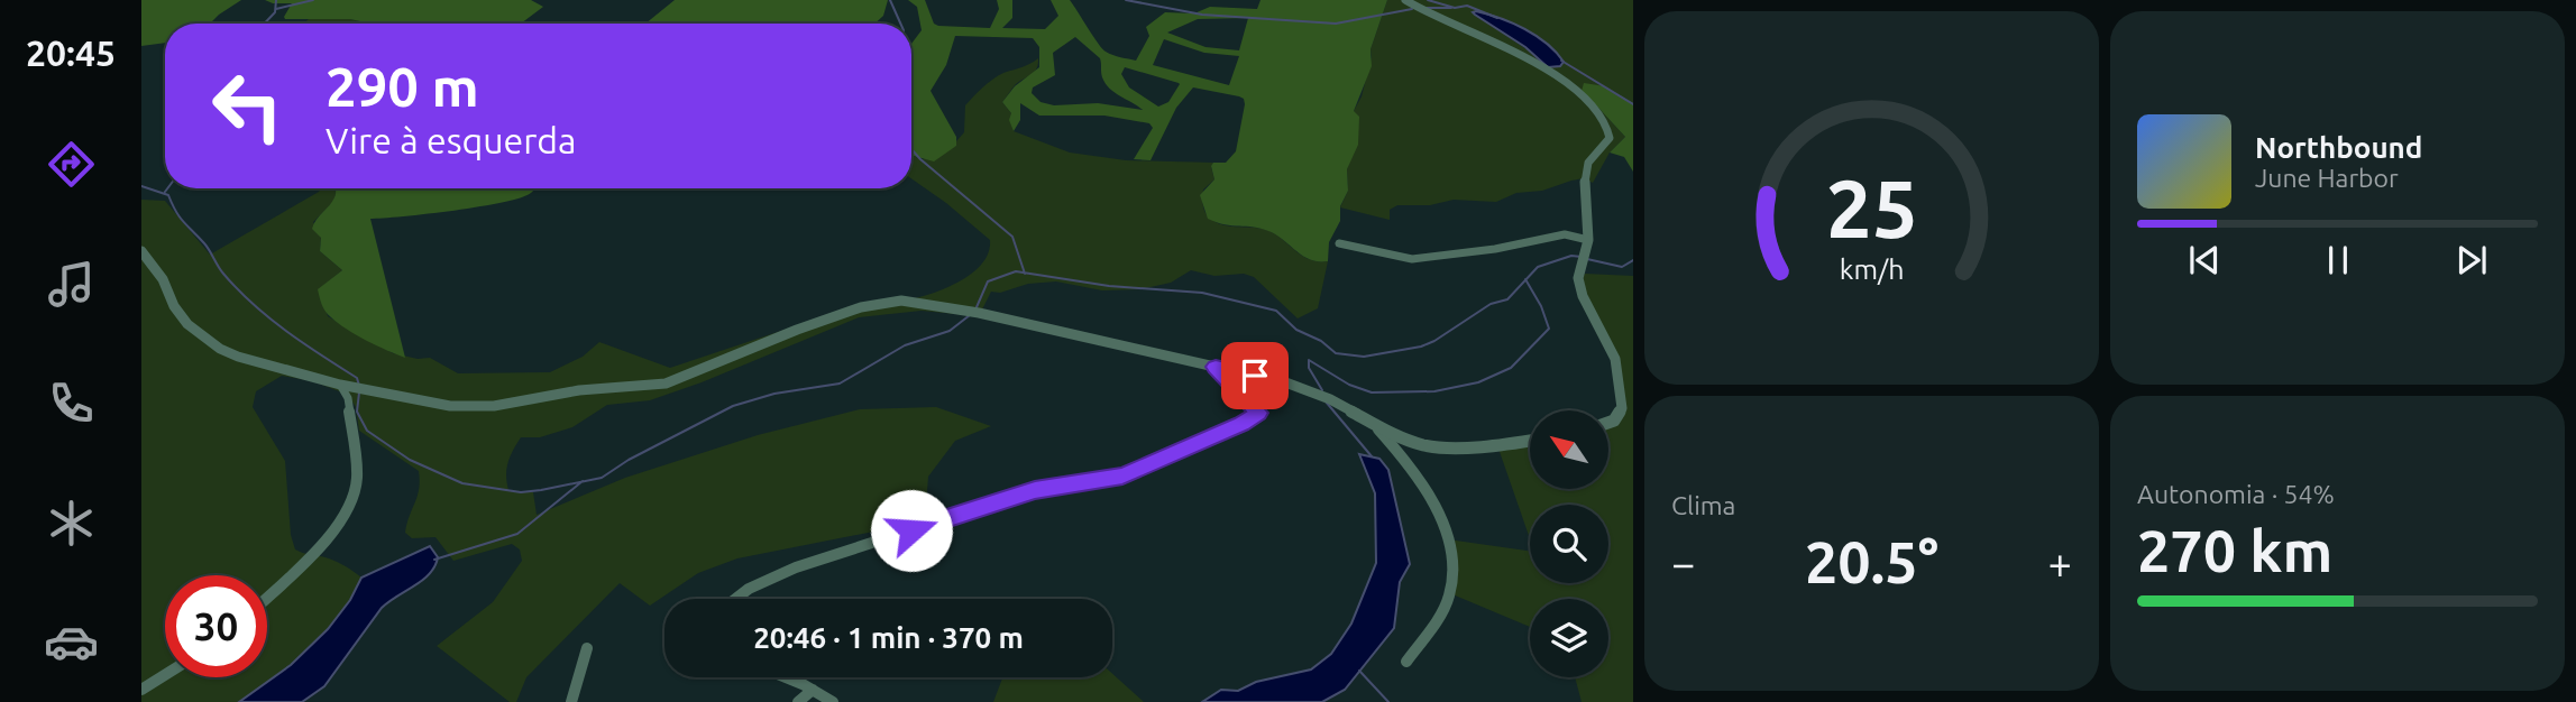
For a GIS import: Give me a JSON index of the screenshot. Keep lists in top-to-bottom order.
{
  "north": "top left",
  "page": {
    "tabs": "20:45",
    "turn": ["290 m", "Vire à esquerda"],
    "song": ["Northbound", "June Harbor"],
    "tile": [
      "Clima",
      ["Autonomia · 54%", "270 km"]
    ],
    "heat": ["−", "20.5°", "+"],
    "limit": "30",
    "trip": "20:46 · 1 min · 370 m",
    "gauge": ["25", "km/h"]
  }
}
